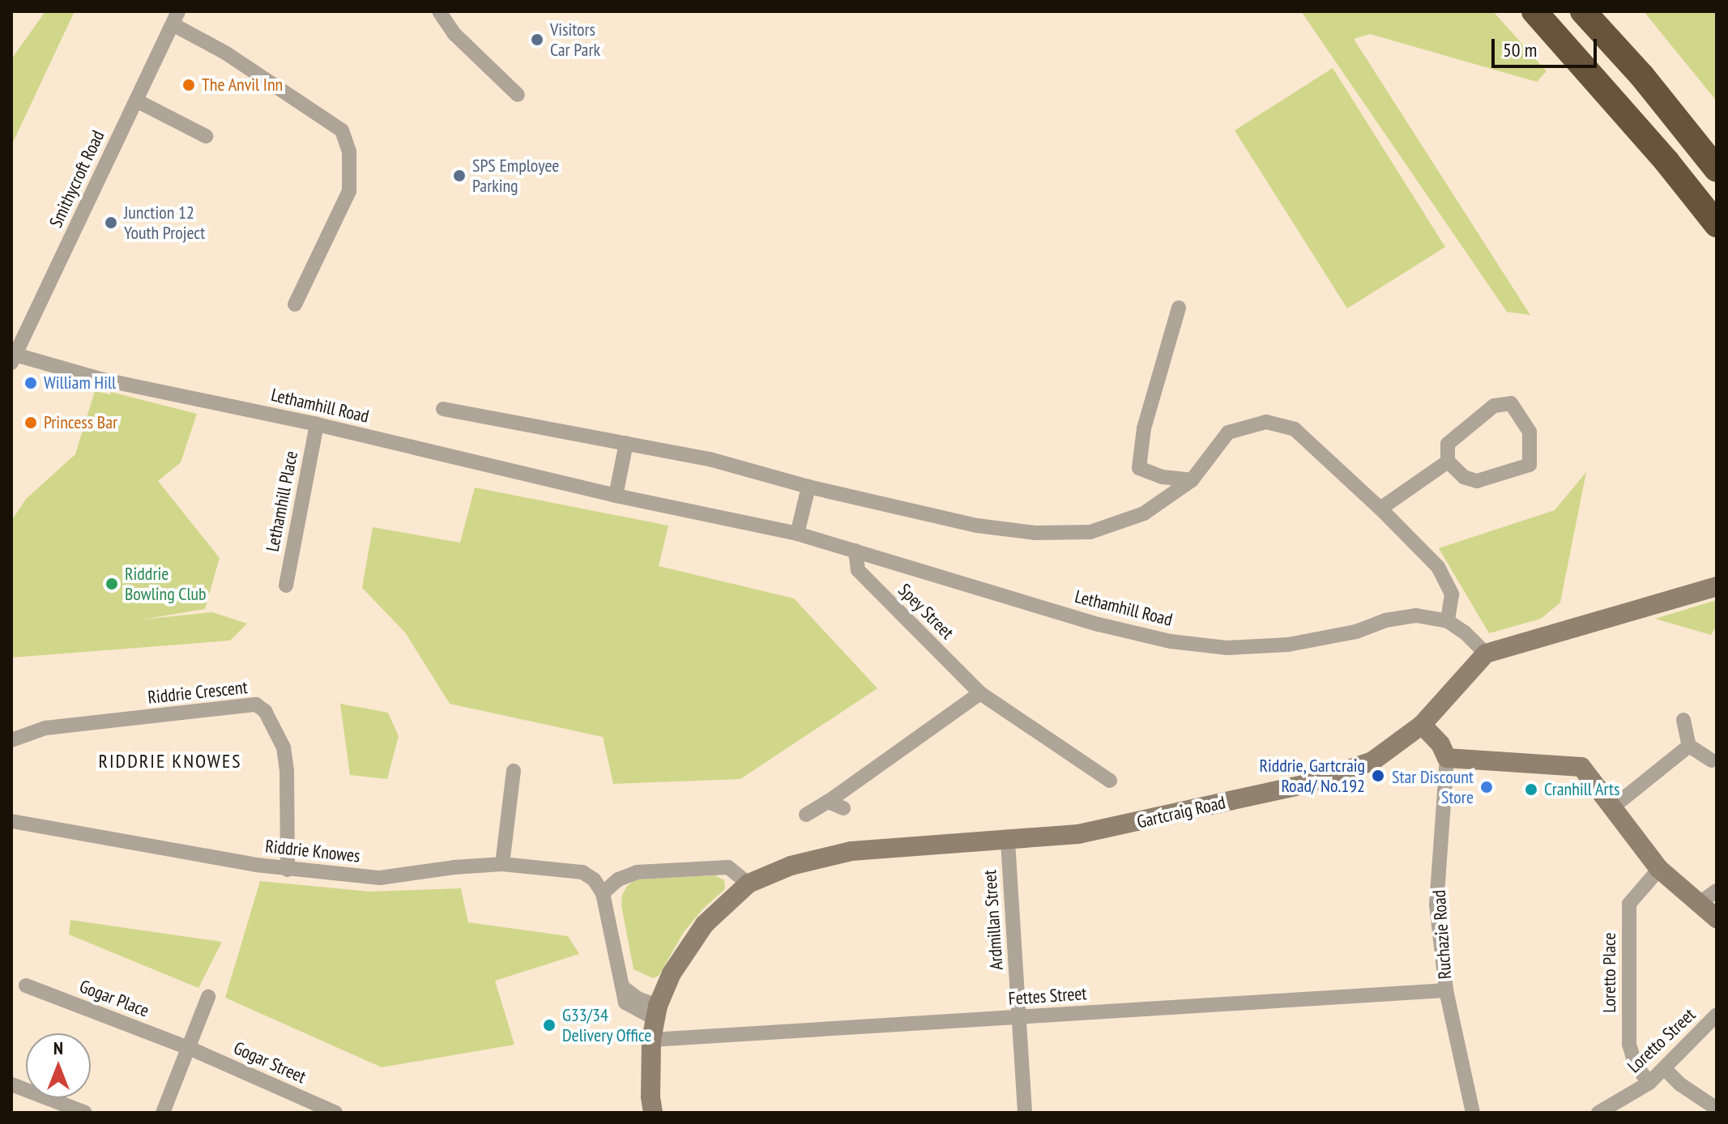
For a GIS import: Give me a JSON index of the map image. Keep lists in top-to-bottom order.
{
  "streets": {
    "street": [
      "Smithycroft Road",
      "Lethamhill Road",
      "Lethamhill Place",
      "Spey Street",
      "Riddrie Crescent",
      "Gartcraig Road",
      "Riddrie Knowes",
      "Ardmillan Street",
      "Ruchazie Road",
      "Loretto Place",
      "Fettes Street",
      "Gogar Place",
      "Loretto Street",
      "Gogar Street"
    ]
  },
  "crossings": [
    ["Smithycroft Road", "Lethamhill Road"],
    ["Lethamhill Road", "Lethamhill Place"],
    ["Lethamhill Road", "Spey Street"],
    ["Lethamhill Road", "Gartcraig Road"],
    ["Riddrie Crescent", "Riddrie Knowes"],
    ["Gartcraig Road", "Ardmillan Street"],
    ["Gartcraig Road", "Fettes Street"],
    ["Ardmillan Street", "Fettes Street"],
    ["Ruchazie Road", "Fettes Street"],
    ["Loretto Place", "Loretto Street"],
    ["Gogar Place", "Gogar Street"]
  ],
  "districts": ["RIDDRIE KNOWES"],
  "places": [
    "Visitors Car Park",
    "The Anvil Inn",
    "SPS Employee Parking",
    "Junction 12 Youth Project",
    "William Hill",
    "Princess Bar",
    "Riddrie Bowling Club",
    "Riddrie, Gartcraig Road/ No.192",
    "Star Discount Store",
    "Cranhill Arts",
    "G33/34 Delivery Office"
  ],
  "scale_bar": "50 m",
  "north": "top"
}
